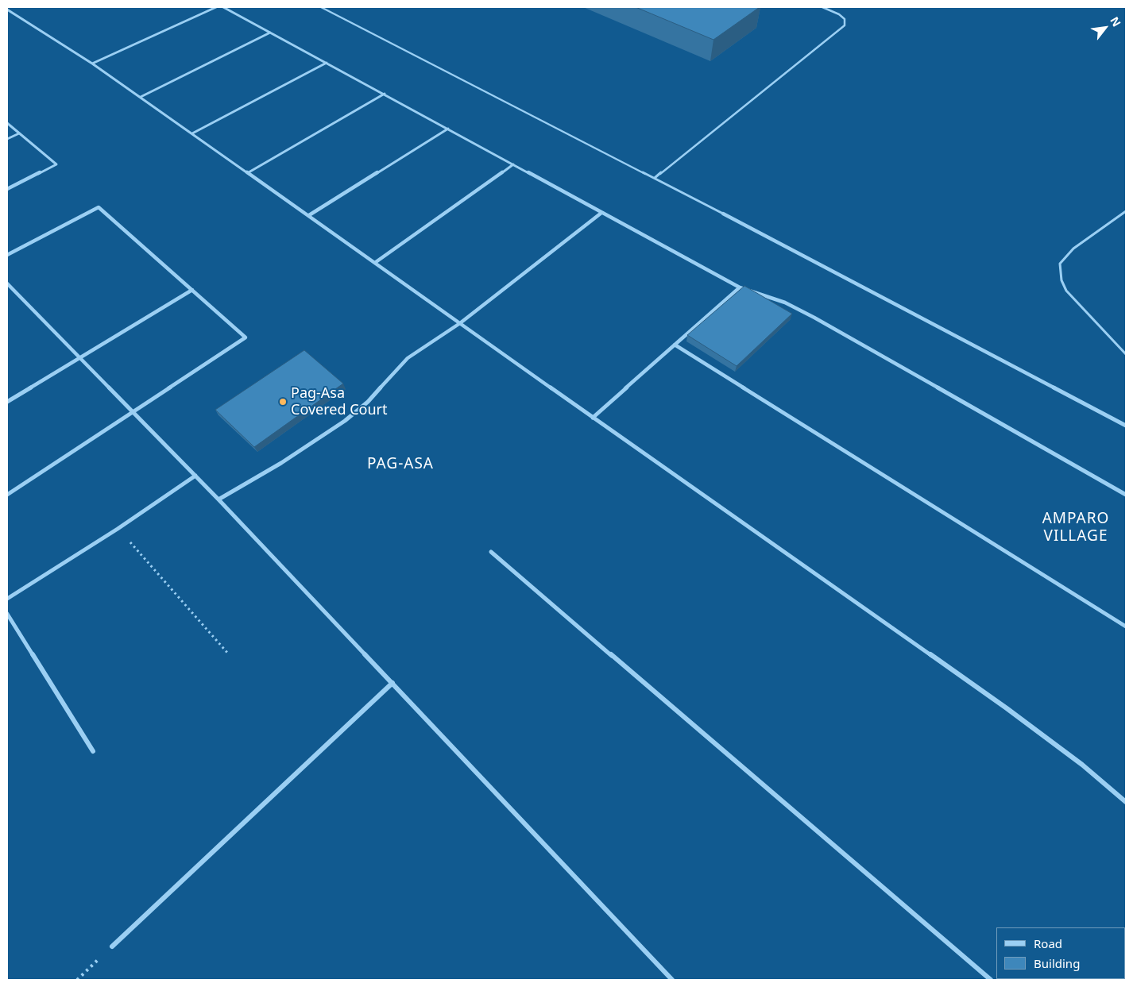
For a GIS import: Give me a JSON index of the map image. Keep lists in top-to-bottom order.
{
  "districts": ["PAG-ASA", "AMPARO VILLAGE"],
  "places": ["Pag-Asa Covered Court"],
  "legend": ["Road", "Building"],
  "north": "top right"
}
